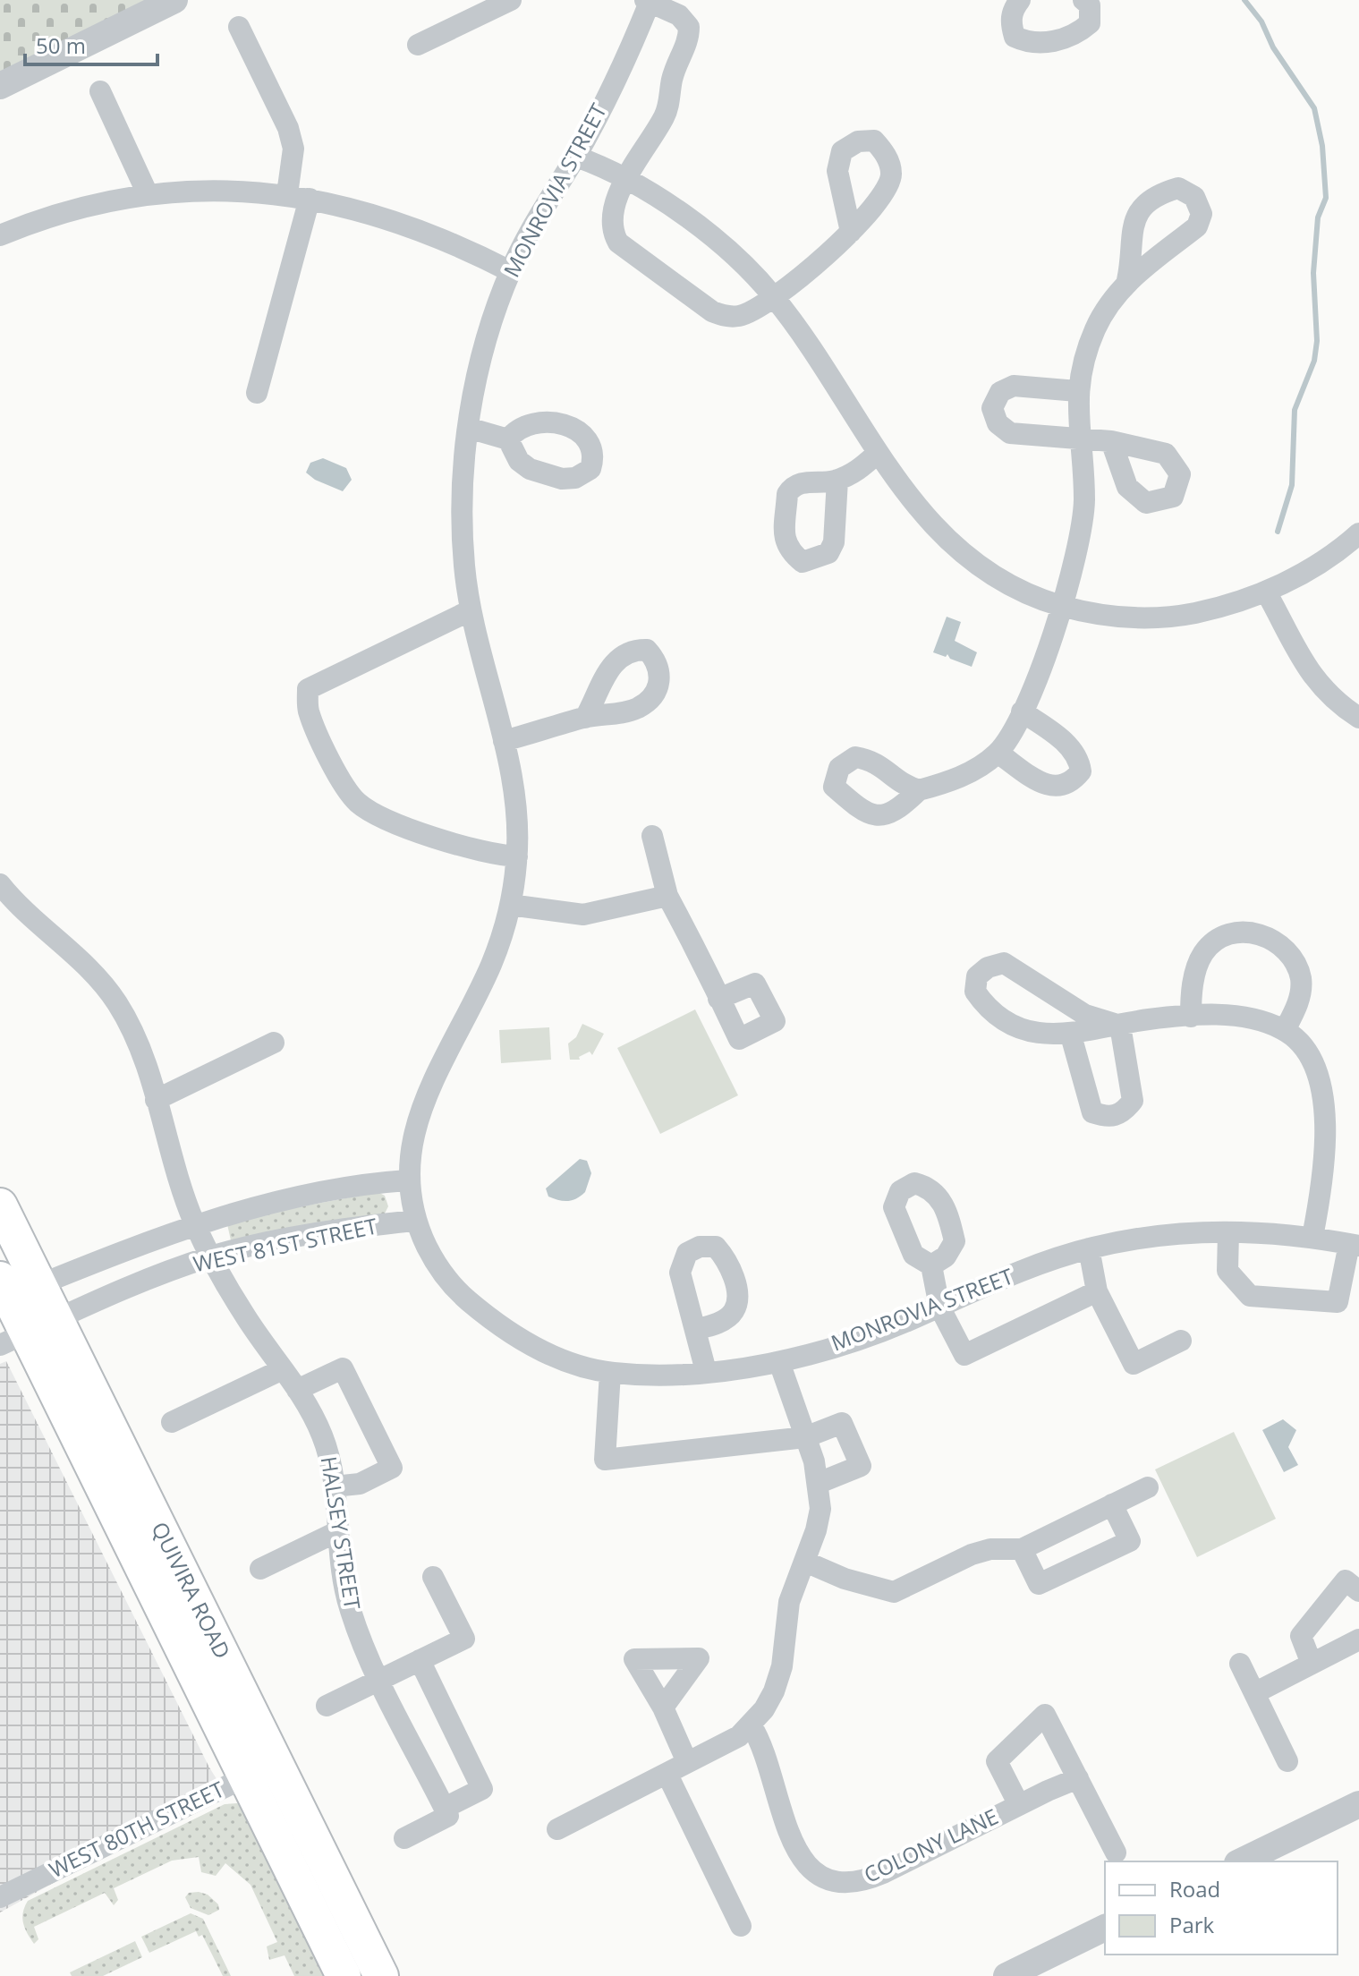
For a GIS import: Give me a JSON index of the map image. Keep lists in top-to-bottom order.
{
  "streets": {
    "main road": ["QUIVIRA ROAD"],
    "street": [
      "MONROVIA STREET",
      "WEST 81ST STREET",
      "HALSEY STREET",
      "WEST 80TH STREET",
      "COLONY LANE"
    ]
  },
  "crossings": [
    ["MONROVIA STREET", "WEST 81ST STREET"],
    ["WEST 81ST STREET", "HALSEY STREET"],
    ["WEST 81ST STREET", "QUIVIRA ROAD"],
    ["QUIVIRA ROAD", "WEST 80TH STREET"]
  ],
  "legend": ["Road", "Park"],
  "scale_bar": "50 m"
}
